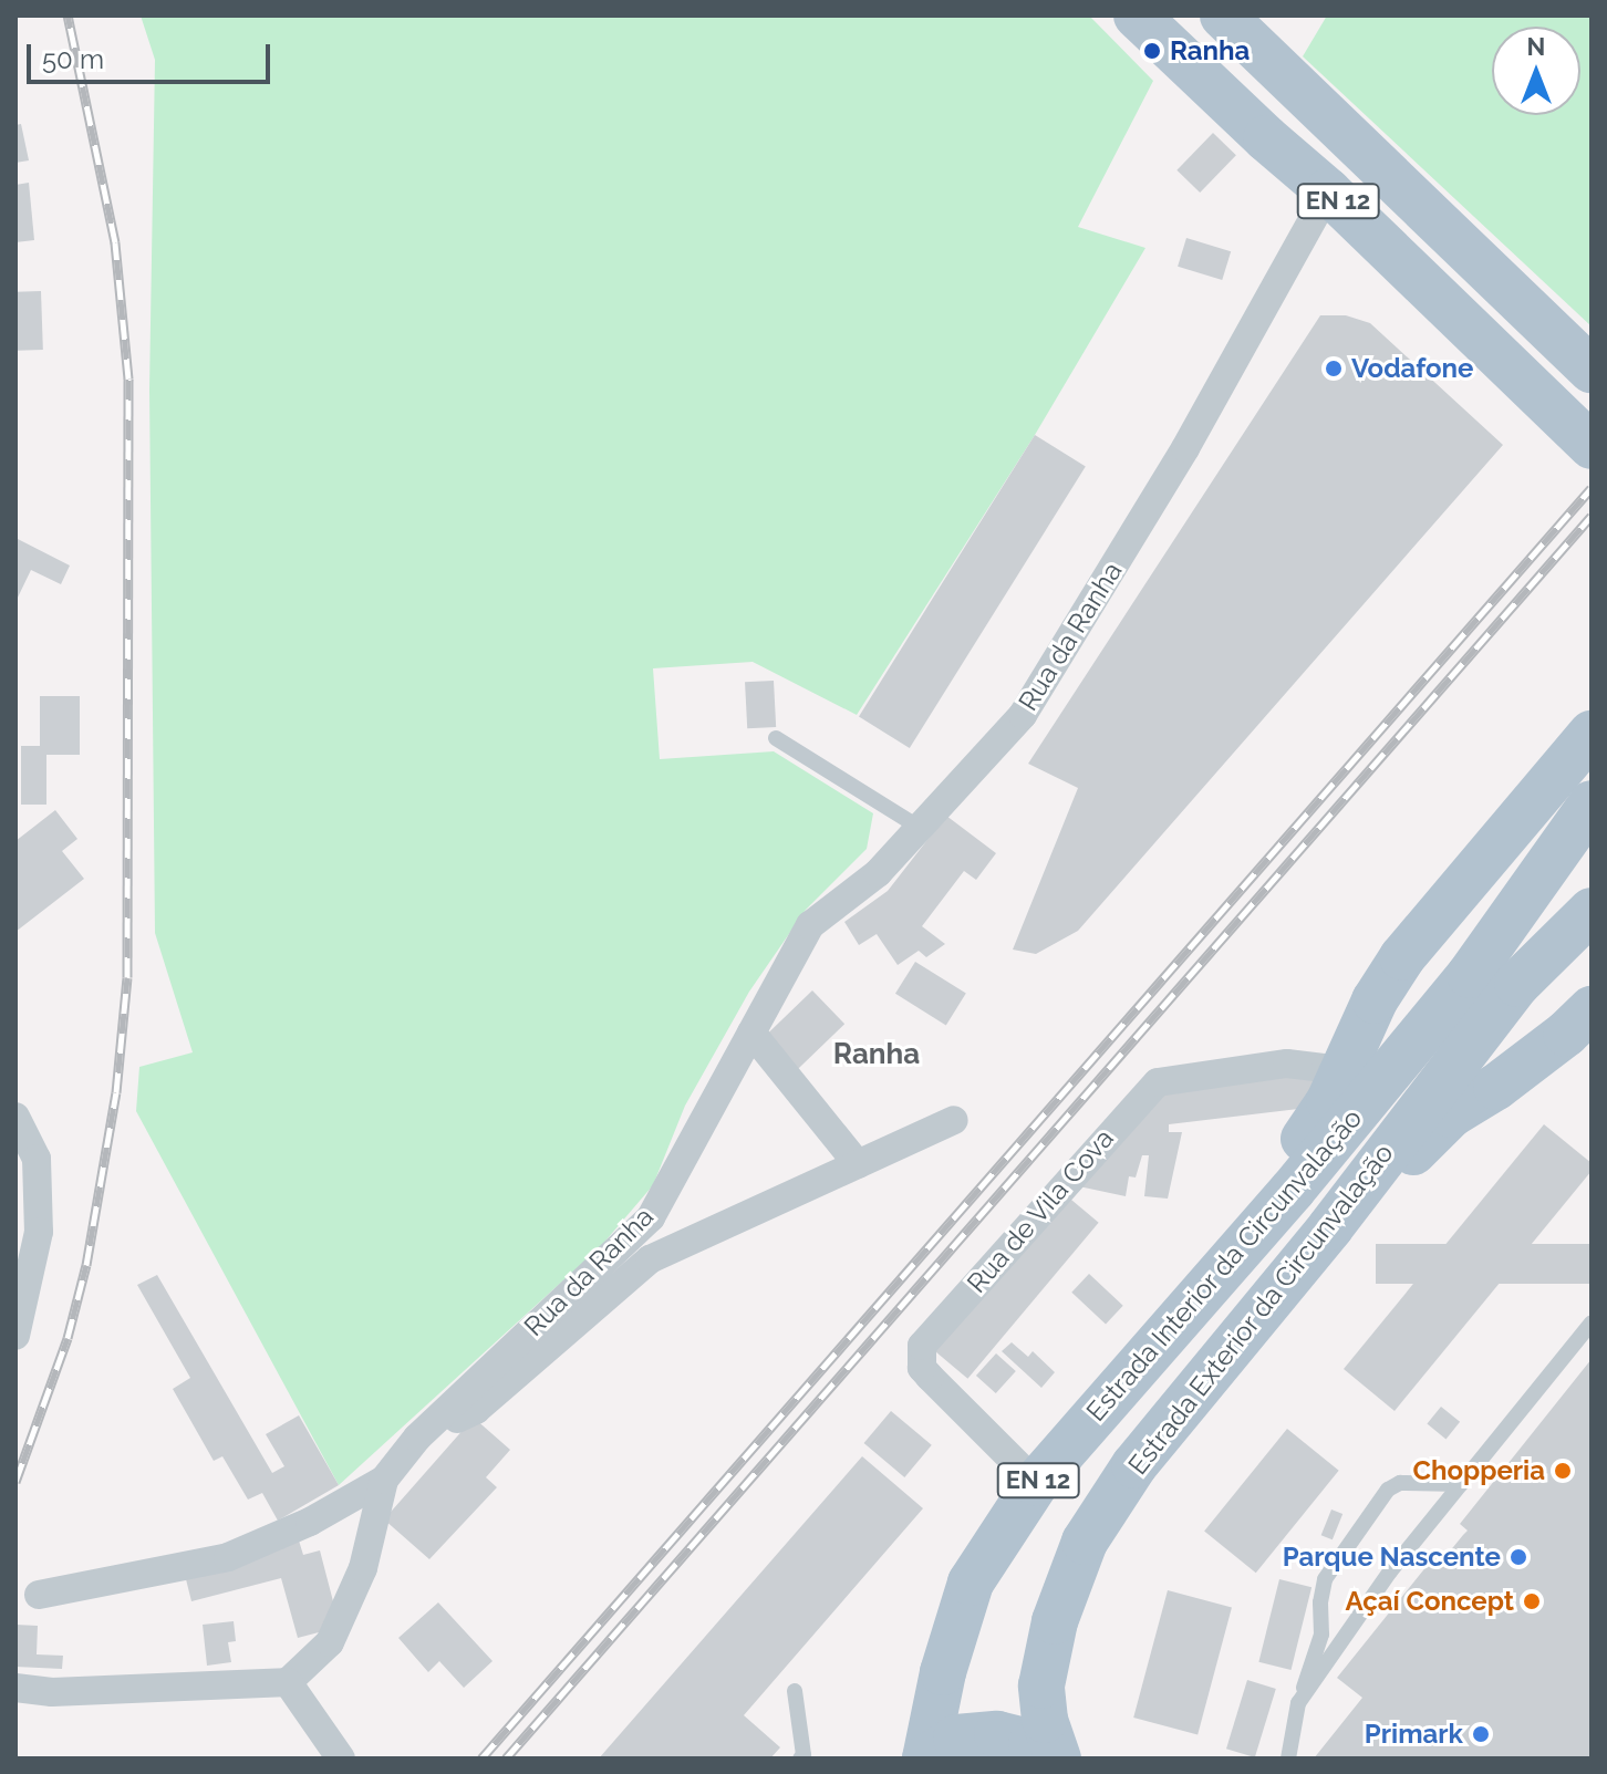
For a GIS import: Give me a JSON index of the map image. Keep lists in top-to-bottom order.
{
  "streets": {
    "main road": ["EN 12", "Estrada Interior da Circunvalação", "Estrada Exterior da Circunvalação"],
    "street": ["Rua da Ranha", "Rua de Vila Cova"]
  },
  "crossings": [
    ["EN 12", "Rua da Ranha"],
    ["EN 12", "Estrada Interior da Circunvalação"],
    ["Rua de Vila Cova", "Estrada Interior da Circunvalação"]
  ],
  "districts": ["Ranha"],
  "places": [
    "Ranha",
    "Vodafone",
    "Chopperia",
    "Parque Nascente",
    "Açaí Concept",
    "Primark"
  ],
  "scale_bar": "50 m",
  "north": "top"
}
